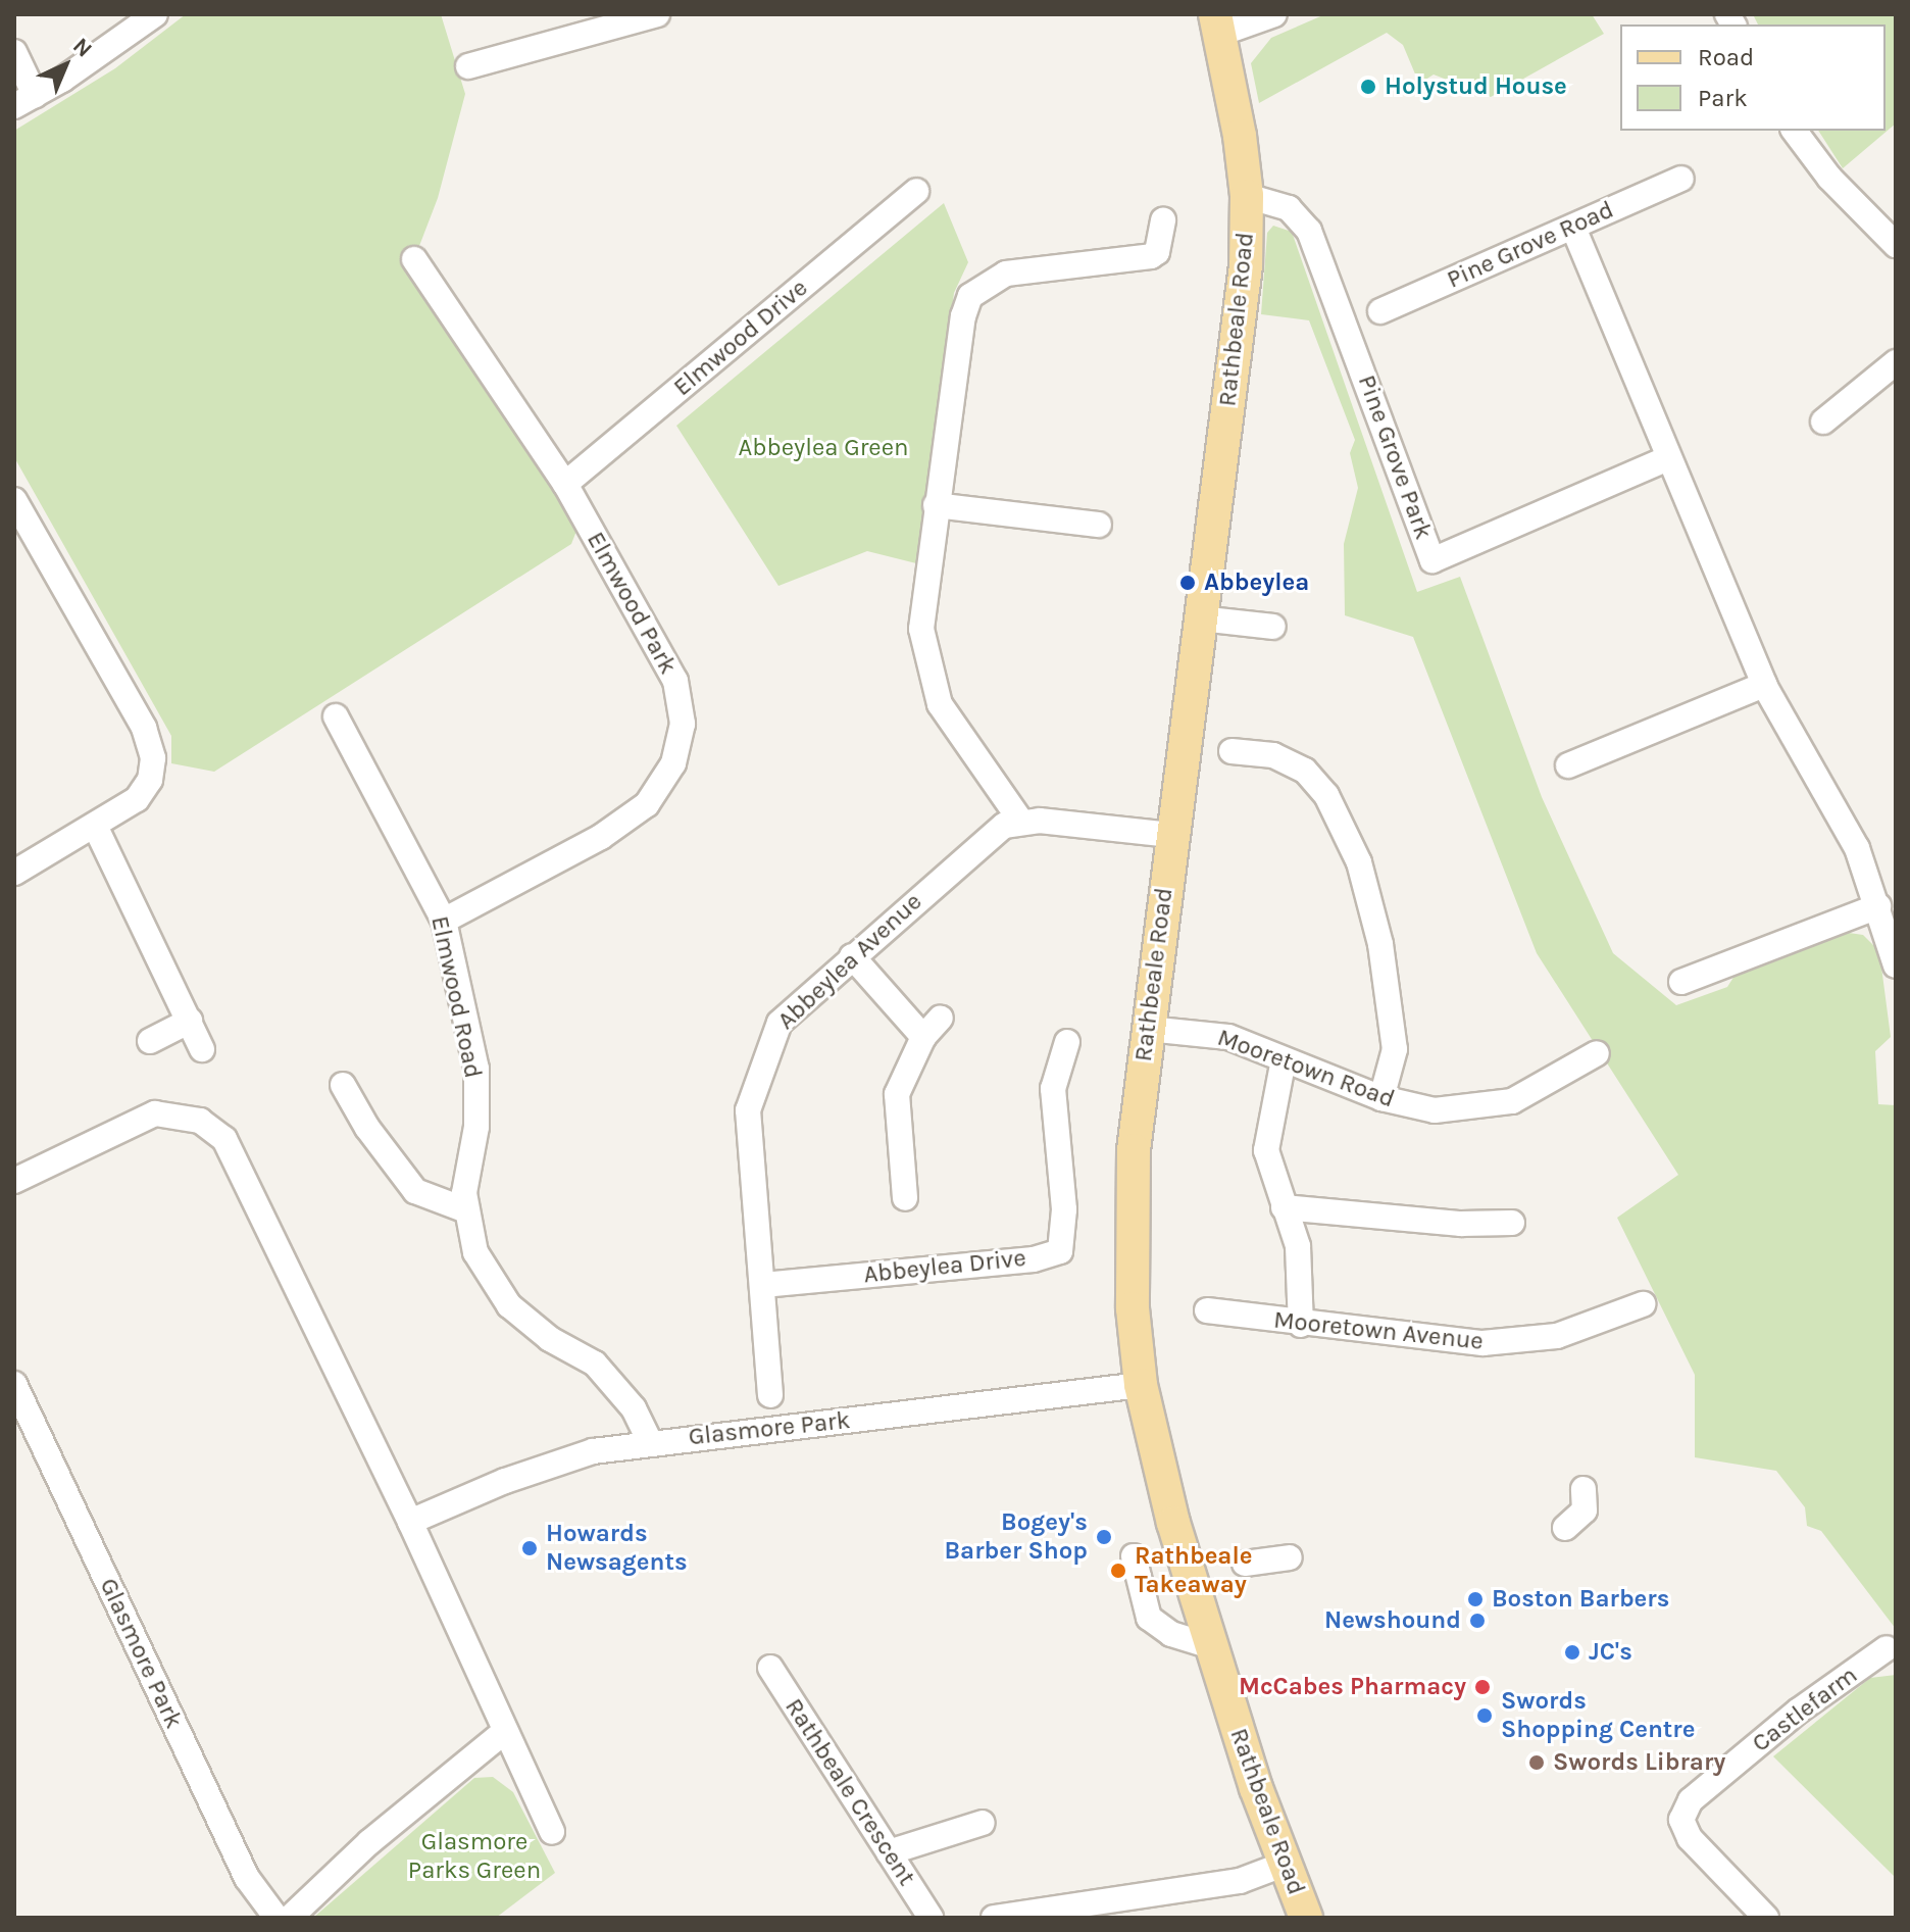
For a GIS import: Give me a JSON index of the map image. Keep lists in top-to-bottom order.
{
  "streets": {
    "main road": ["Rathbeale Road"],
    "street": [
      "Pine Grove Road",
      "Elmwood Drive",
      "Pine Grove Park",
      "Elmwood Park",
      "Abbeylea Avenue",
      "Elmwood Road",
      "Mooretown Road",
      "Abbeylea Drive",
      "Mooretown Avenue",
      "Glasmore Park",
      "Castlefarm",
      "Rathbeale Crescent"
    ]
  },
  "crossings": [
    ["Rathbeale Road", "Pine Grove Park"],
    ["Rathbeale Road", "Mooretown Road"],
    ["Rathbeale Road", "Glasmore Park"],
    ["Elmwood Drive", "Elmwood Park"],
    ["Elmwood Park", "Elmwood Road"],
    ["Abbeylea Avenue", "Abbeylea Drive"],
    ["Elmwood Road", "Glasmore Park"]
  ],
  "parks": ["Abbeylea Green", "Glasmore Parks Green"],
  "places": [
    "Holystud House",
    "Abbeylea",
    "Bogey's Barber Shop",
    "Howards Newsagents",
    "Rathbeale Takeaway",
    "Boston Barbers",
    "Newshound",
    "JC's",
    "McCabes Pharmacy",
    "Swords Shopping Centre",
    "Swords Library"
  ],
  "legend": ["Road", "Park"],
  "north": "top right"
}
